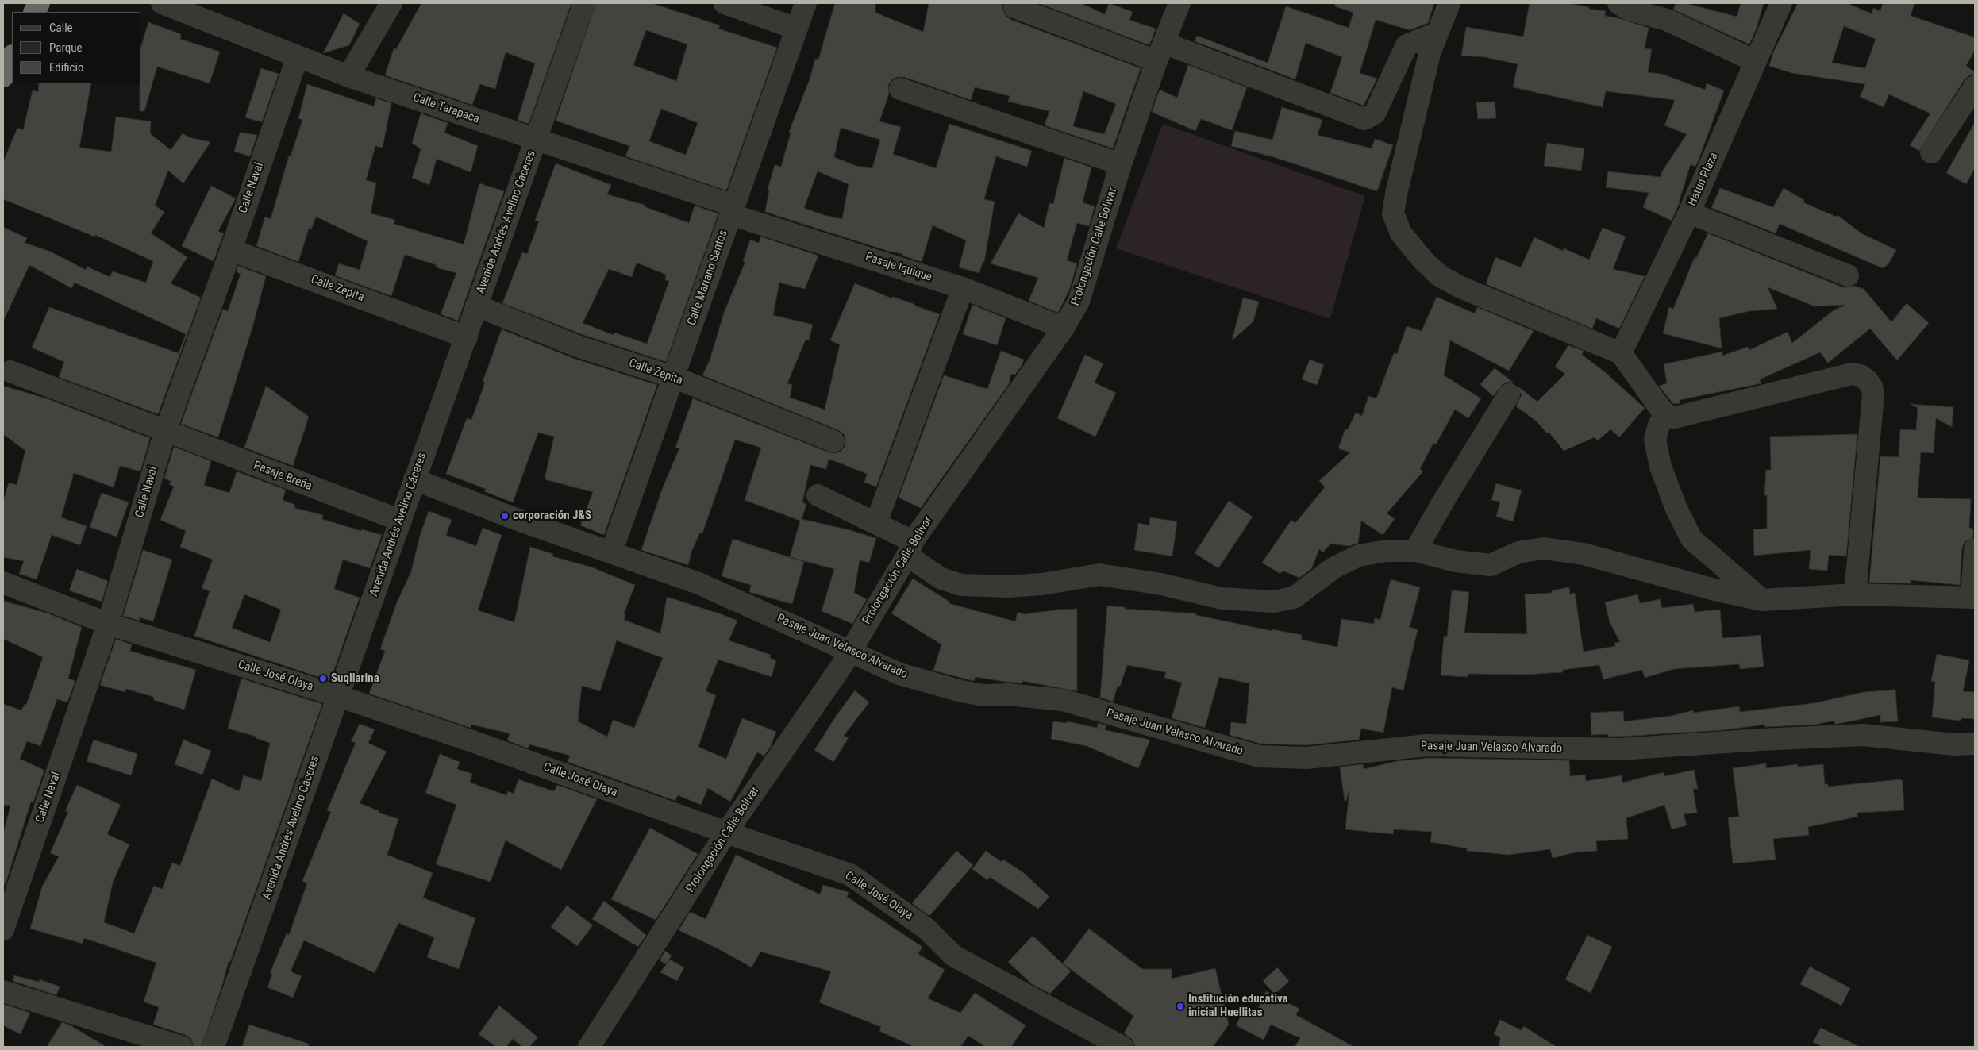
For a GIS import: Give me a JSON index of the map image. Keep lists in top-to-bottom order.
{
  "streets": {
    "street": [
      "Calle Tarapaca",
      "Hatun Plaza",
      "Calle Naval",
      "Avenida Andrés Avelino Cáceres",
      "Prolongación Calle Bolivar",
      "Pasaje Iquique",
      "Calle Mariano Santos",
      "Calle Zepita",
      "Pasaje Breña",
      "Pasaje Juan Velasco Alvarado",
      "Calle José Olaya"
    ]
  },
  "crossings": [
    ["Calle Tarapaca", "Calle Naval"],
    ["Calle Tarapaca", "Avenida Andrés Avelino Cáceres"],
    ["Calle Tarapaca", "Pasaje Iquique"],
    ["Calle Tarapaca", "Calle Mariano Santos"],
    ["Calle Naval", "Calle Zepita"],
    ["Calle Naval", "Pasaje Breña"],
    ["Calle Naval", "Calle José Olaya"],
    ["Avenida Andrés Avelino Cáceres", "Calle Zepita"],
    ["Avenida Andrés Avelino Cáceres", "Pasaje Breña"],
    ["Avenida Andrés Avelino Cáceres", "Pasaje Juan Velasco Alvarado"],
    ["Avenida Andrés Avelino Cáceres", "Calle José Olaya"],
    ["Prolongación Calle Bolivar", "Pasaje Iquique"],
    ["Prolongación Calle Bolivar", "Pasaje Juan Velasco Alvarado"],
    ["Prolongación Calle Bolivar", "Calle José Olaya"],
    ["Pasaje Iquique", "Calle Mariano Santos"],
    ["Calle Mariano Santos", "Calle Zepita"],
    ["Calle Mariano Santos", "Pasaje Juan Velasco Alvarado"]
  ],
  "places": ["corporación J&S", "Suqllarina", "Institución educativa inicial Huellitas"],
  "legend": ["Calle", "Parque", "Edificio"]
}
